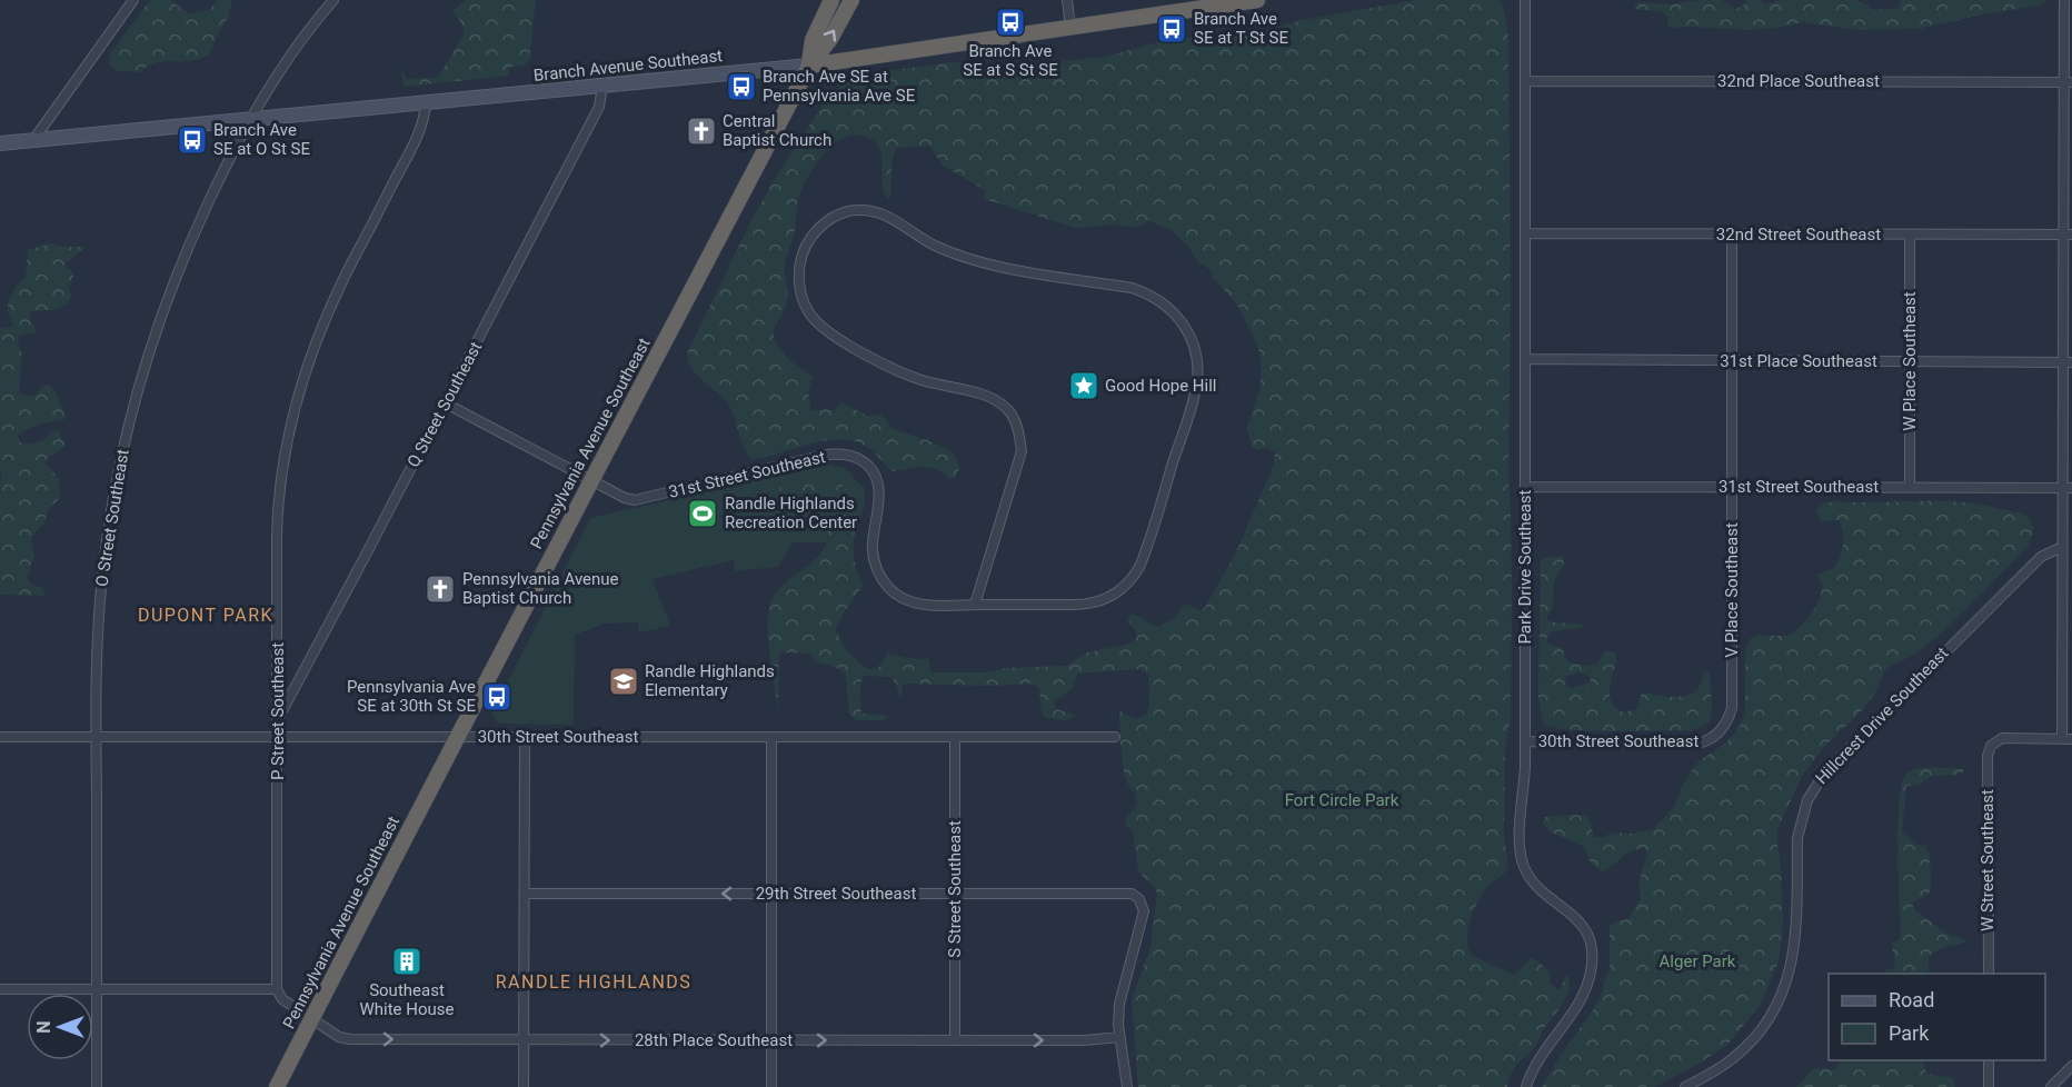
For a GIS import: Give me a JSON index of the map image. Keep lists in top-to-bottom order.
{
  "streets": {
    "highway": ["Branch Avenue Southeast", "Pennsylvania Avenue Southeast"],
    "street": [
      "32nd Place Southeast",
      "32nd Street Southeast",
      "31st Place Southeast",
      "W Place Southeast",
      "Q Street Southeast",
      "31st Street Southeast",
      "O Street Southeast",
      "Park Drive Southeast",
      "V Place Southeast",
      "P Street Southeast",
      "Hillcrest Drive Southeast",
      "30th Street Southeast",
      "W Street Southeast",
      "S Street Southeast",
      "29th Street Southeast",
      "28th Place Southeast"
    ]
  },
  "crossings": [
    ["Branch Avenue Southeast", "Q Street Southeast"],
    ["Branch Avenue Southeast", "Pennsylvania Avenue Southeast"],
    ["Branch Avenue Southeast", "O Street Southeast"],
    ["Branch Avenue Southeast", "P Street Southeast"],
    ["32nd Place Southeast", "Park Drive Southeast"],
    ["32nd Street Southeast", "W Place Southeast"],
    ["32nd Street Southeast", "Park Drive Southeast"],
    ["32nd Street Southeast", "V Place Southeast"],
    ["31st Place Southeast", "W Place Southeast"],
    ["31st Place Southeast", "Park Drive Southeast"],
    ["31st Place Southeast", "V Place Southeast"],
    ["W Place Southeast", "31st Street Southeast"],
    ["Q Street Southeast", "31st Street Southeast"],
    ["Q Street Southeast", "P Street Southeast"],
    ["Pennsylvania Avenue Southeast", "31st Street Southeast"],
    ["Pennsylvania Avenue Southeast", "30th Street Southeast"],
    ["Pennsylvania Avenue Southeast", "28th Place Southeast"],
    ["31st Street Southeast", "Park Drive Southeast"],
    ["31st Street Southeast", "V Place Southeast"],
    ["O Street Southeast", "30th Street Southeast"],
    ["Park Drive Southeast", "30th Street Southeast"],
    ["V Place Southeast", "30th Street Southeast"],
    ["P Street Southeast", "30th Street Southeast"],
    ["30th Street Southeast", "S Street Southeast"],
    ["S Street Southeast", "29th Street Southeast"],
    ["S Street Southeast", "28th Place Southeast"],
    ["29th Street Southeast", "28th Place Southeast"]
  ],
  "one_way": ["28th Place Southeast"],
  "districts": ["DUPONT PARK", "RANDLE HIGHLANDS"],
  "parks": ["Fort Circle Park", "Alger Park"],
  "places": {
    "bus stop": [
      "Branch Ave SE at S St SE",
      "Branch Ave SE at T St SE",
      "Branch Ave SE at Pennsylvania Ave SE",
      "Branch Ave SE at O St SE",
      "Pennsylvania Ave SE at 30th St SE"
    ],
    "church": ["Central Baptist Church", "Pennsylvania Avenue Baptist Church"],
    "place": ["Good Hope Hill"],
    "sports": ["Randle Highlands Recreation Center"],
    "school or university": ["Randle Highlands Elementary"],
    "building": ["Southeast White House"]
  },
  "legend": ["Road", "Park"],
  "north": "left"
}
